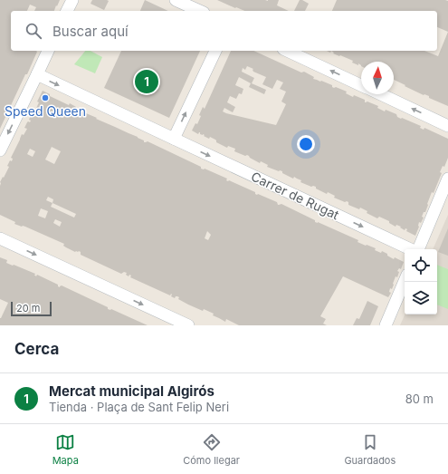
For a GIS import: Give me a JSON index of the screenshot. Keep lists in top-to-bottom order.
{
  "streets": {
    "street": ["Carrer de Rugat"]
  },
  "one_way": ["Carrer de Rugat"],
  "places": ["Speed Queen"],
  "scale_bar": "20 m",
  "north": "top",
  "page": {
    "search": "Buscar aquí",
    "pins": "1",
    "scale": "20 m",
    "heading": "Cerca",
    "list": [
      {
        "mark": "1",
        "name": "Mercat municipal Algirós",
        "note": "Tienda · Plaça de Sant Felip Neri",
        "value": "80 m"
      }
    ],
    "nav": ["Mapa", "Cómo llegar", "Guardados"]
  }
}
